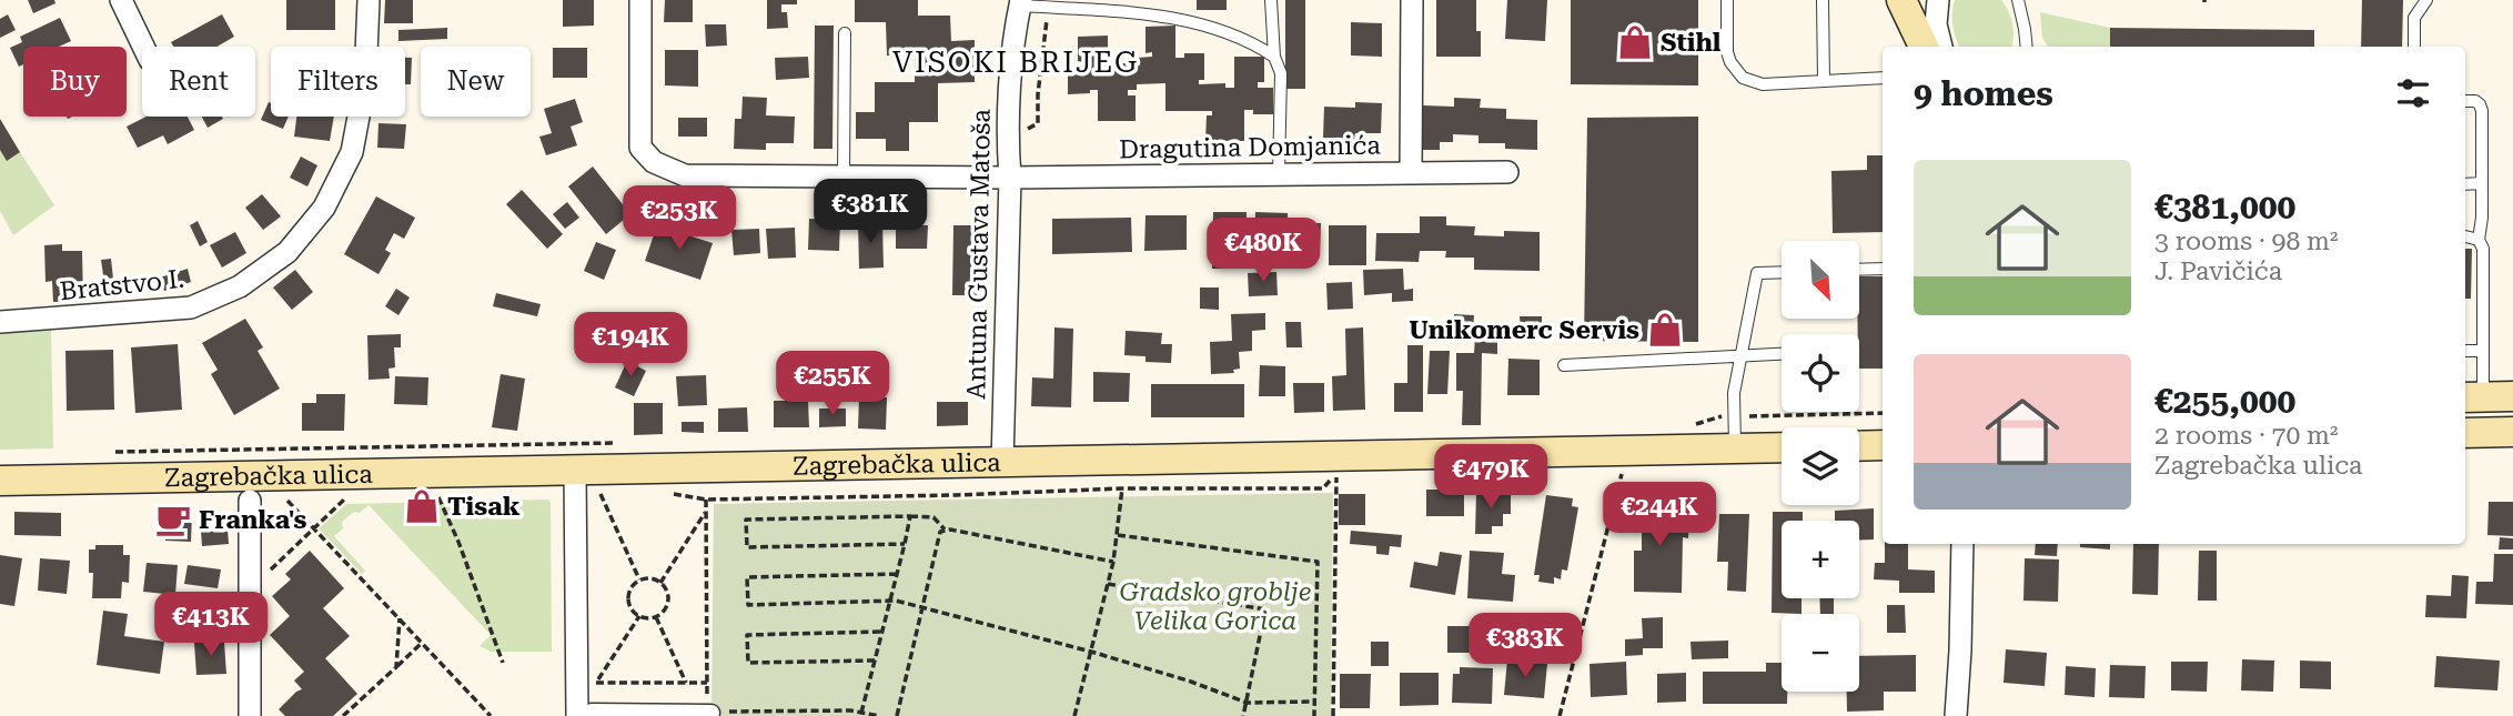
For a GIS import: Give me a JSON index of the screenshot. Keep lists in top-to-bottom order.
{
  "streets": {
    "main road": ["Zagrebačka ulica"],
    "street": ["Dragutina Domjanića", "Antuna Gustava Matoša", "Bratstvo I."]
  },
  "crossings": [
    ["Dragutina Domjanića", "Antuna Gustava Matoša"],
    ["Antuna Gustava Matoša", "Zagrebačka ulica"]
  ],
  "districts": ["VISOKI BRIJEG"],
  "parks": ["Gradsko groblje Velika Gorica"],
  "places": {
    "shop": ["Stihl", "Unikomerc Servis", "Tisak"],
    "cafe": ["Franka's"]
  },
  "north": "bottom right",
  "page": {
    "chip": [
      "Buy",
      "Rent",
      "Filters",
      "New"
    ],
    "heading": "9 homes",
    "list": [
      {
        "name": "€381,000",
        "note": "3 rooms · 98 m² · J. Pavičića"
      },
      {
        "name": "€255,000",
        "note": "2 rooms · 70 m² · Zagrebačka ulica"
      }
    ],
    "price": [
      "€381K",
      "€253K",
      "€480K",
      "€194K",
      "€255K",
      "€479K",
      "€244K",
      "€413K",
      "€383K"
    ],
    "map_buttons": ["+", "−"]
  }
}
